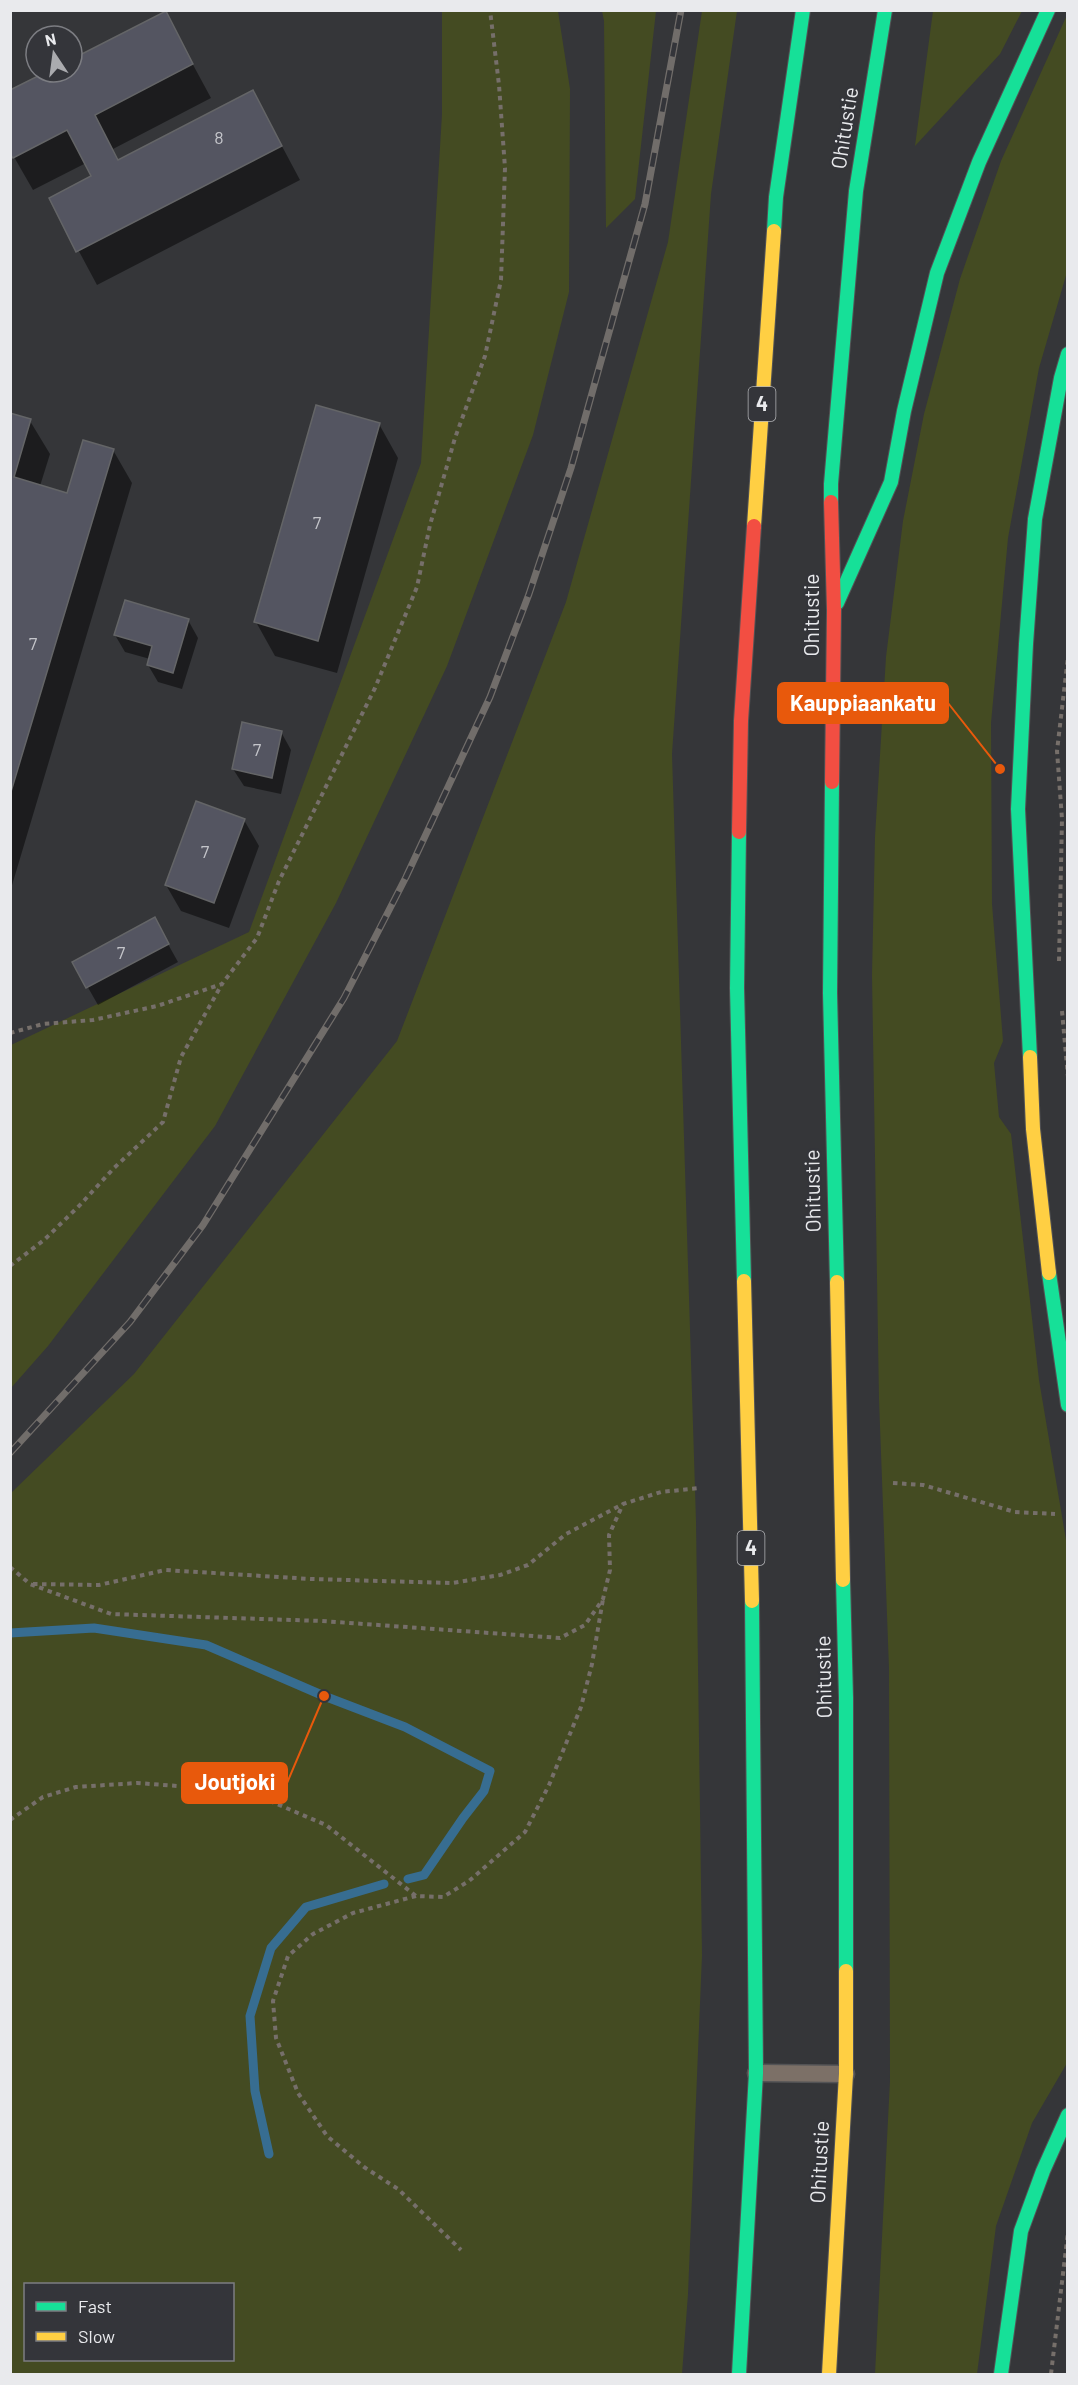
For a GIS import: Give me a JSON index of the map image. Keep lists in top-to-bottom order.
{
  "streets": {
    "main road": ["Ohitustie", "4"]
  },
  "places": ["Kauppiaankatu", "Joutjoki"],
  "house_numbers": [
    "8",
    "7",
    "7",
    "7",
    "7",
    "7"
  ],
  "legend": ["Fast", "Slow"],
  "north": "top"
}
